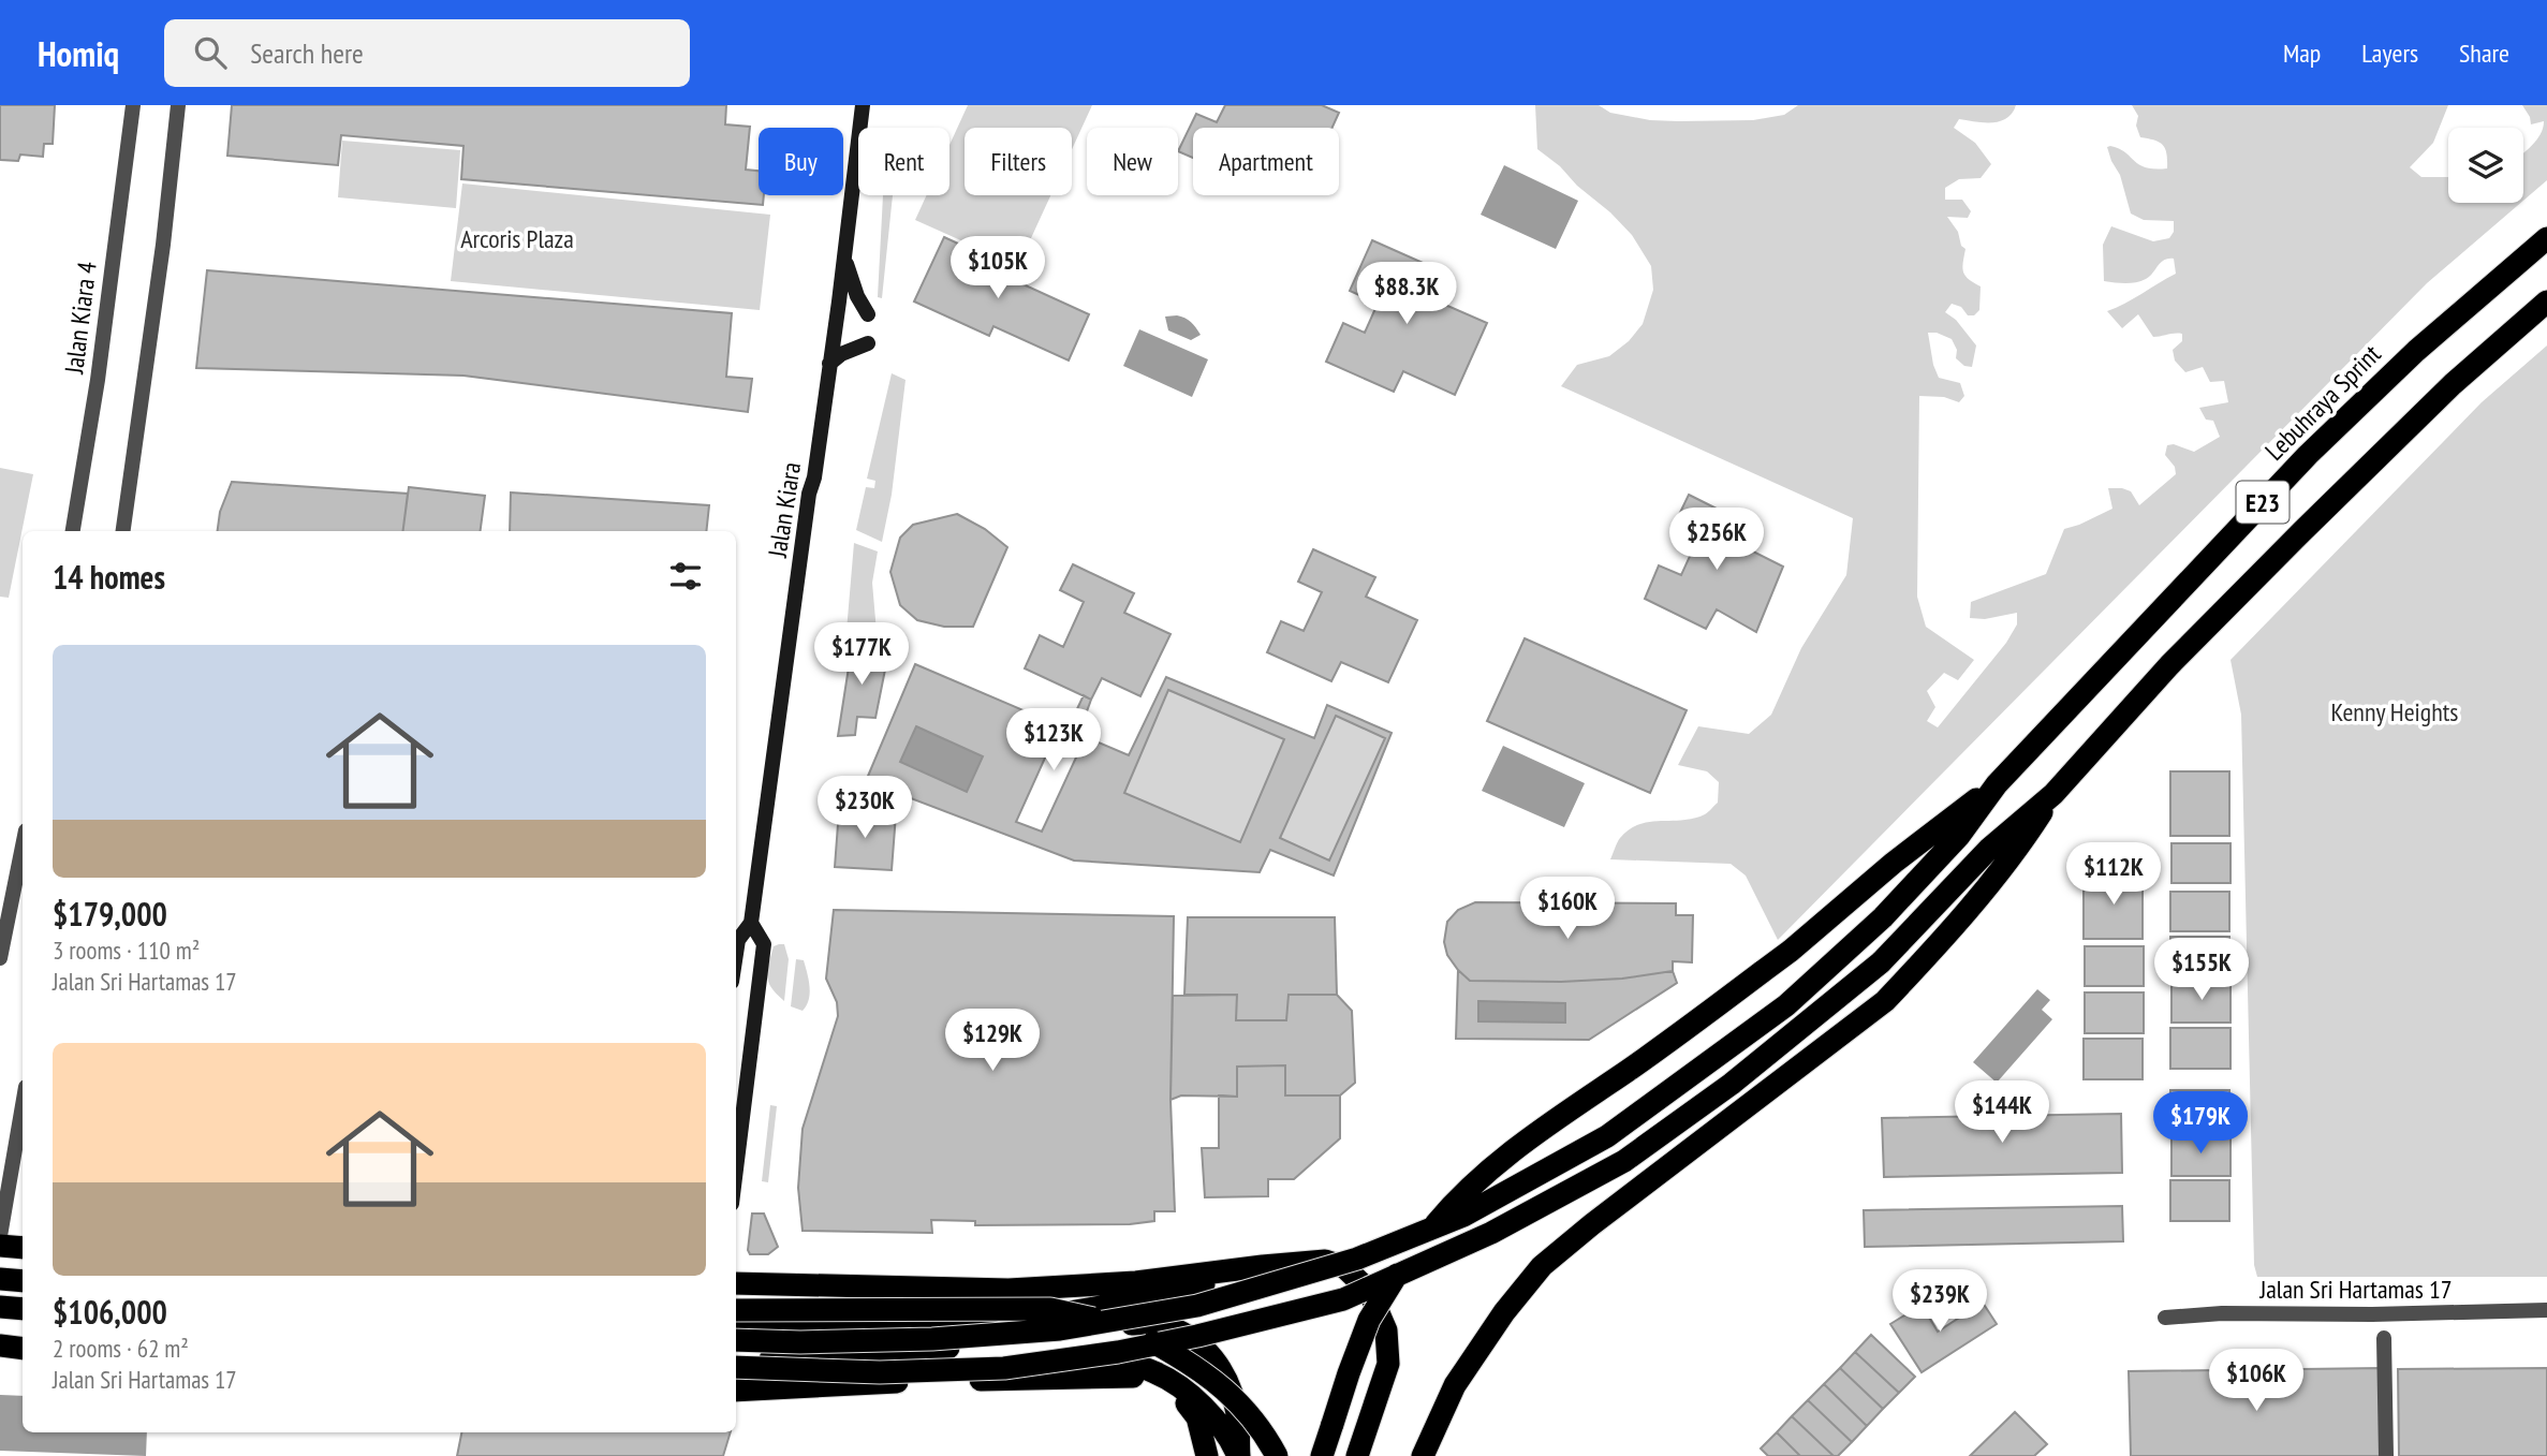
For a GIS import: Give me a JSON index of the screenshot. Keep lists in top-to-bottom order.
{
  "streets": {
    "highway": ["Lebuhraya Sprint", "E23"],
    "main road": ["Jalan Kiara"],
    "street": ["Jalan Kiara 4", "Jalan Sri Hartamas 17"]
  },
  "parks": ["Arcoris Plaza", "Kenny Heights"],
  "page": {
    "header": "Homiq",
    "search": "Search here",
    "nav": ["Map", "Layers", "Share"],
    "chip": [
      "Buy",
      "Rent",
      "Filters",
      "New",
      "Apartment"
    ],
    "price": [
      "$105K",
      "$88.3K",
      "$256K",
      "$177K",
      "$123K",
      "$230K",
      "$112K",
      "$160K",
      "$155K",
      "$129K",
      "$144K",
      "$179K",
      "$239K",
      "$106K"
    ],
    "heading": "14 homes",
    "list": [
      {
        "name": "$179,000",
        "note": "3 rooms · 110 m² · Jalan Sri Hartamas 17"
      },
      {
        "name": "$106,000",
        "note": "2 rooms · 62 m² · Jalan Sri Hartamas 17"
      }
    ]
  }
}
